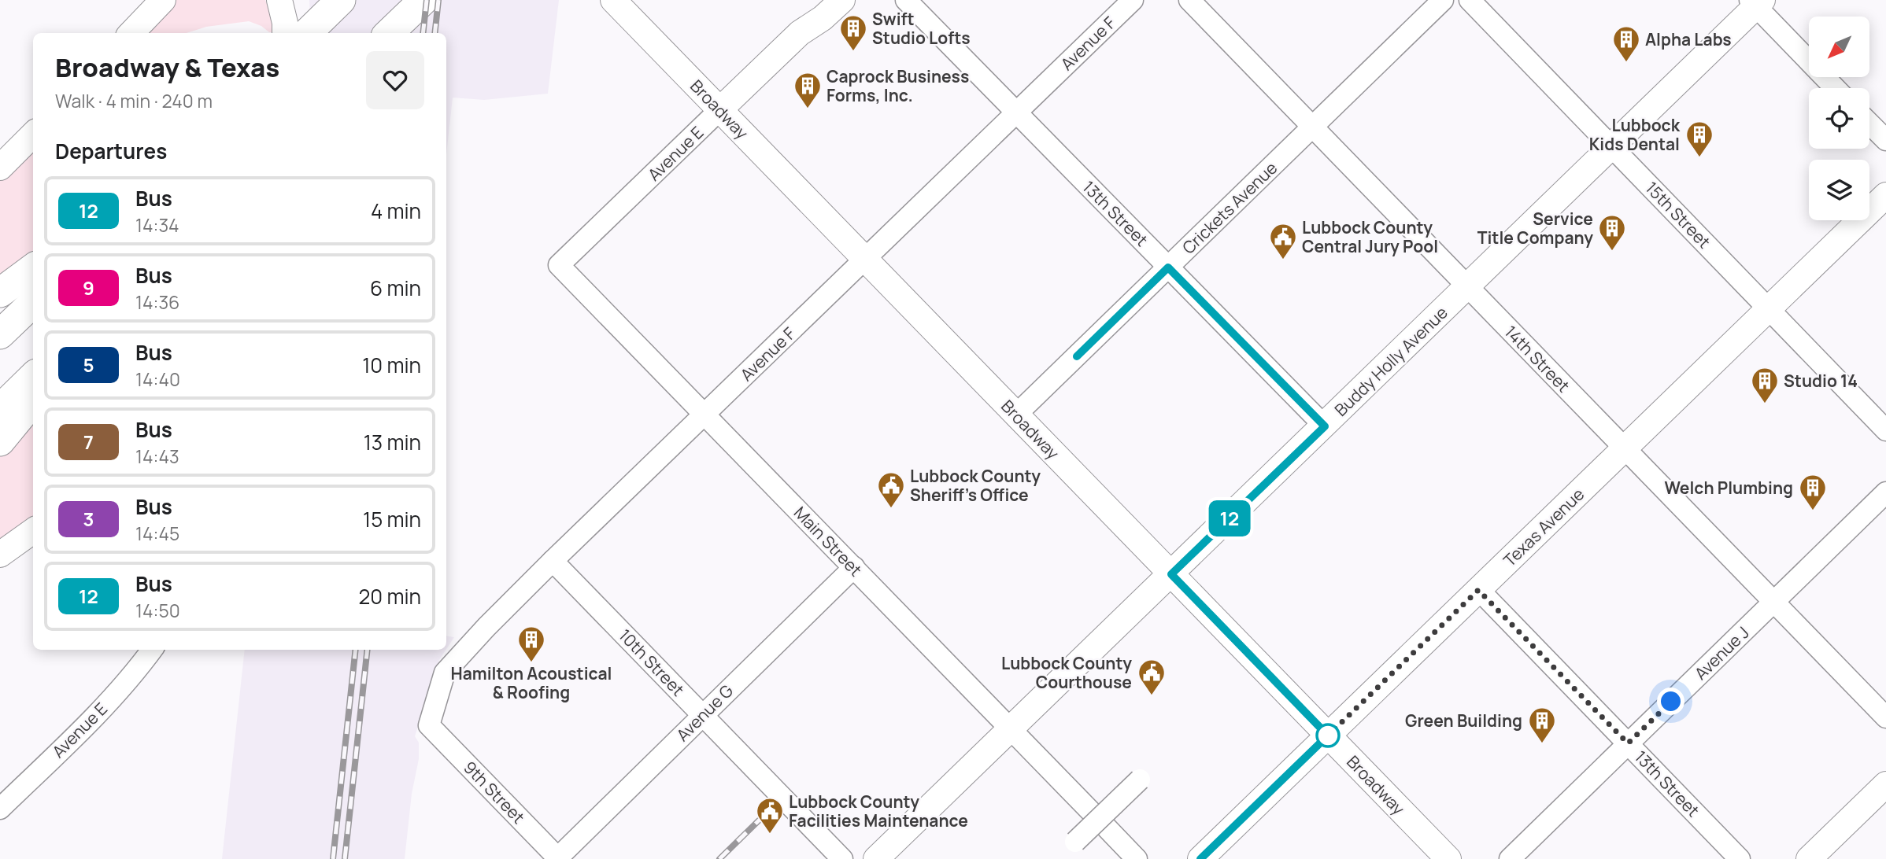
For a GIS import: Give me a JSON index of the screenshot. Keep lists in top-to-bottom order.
{
  "streets": {
    "main road": [
      "Broadway",
      "Avenue E",
      "Buddy Holly Avenue",
      "Texas Avenue"
    ],
    "street": [
      "Avenue F",
      "Crickets Avenue",
      "13th Street",
      "15th Street",
      "14th Street",
      "Main Street",
      "Avenue J",
      "10th Street",
      "Avenue G",
      "9th Street"
    ]
  },
  "crossings": [
    ["Avenue F", "Broadway"],
    ["Avenue F", "13th Street"],
    ["Avenue F", "Main Street"],
    ["Avenue F", "10th Street"],
    ["Avenue F", "9th Street"],
    ["Broadway", "Avenue E"],
    ["Broadway", "Crickets Avenue"],
    ["Broadway", "Buddy Holly Avenue"],
    ["Broadway", "Texas Avenue"],
    ["Avenue E", "Main Street"],
    ["Crickets Avenue", "13th Street"],
    ["Crickets Avenue", "14th Street"],
    ["13th Street", "Buddy Holly Avenue"],
    ["13th Street", "Texas Avenue"],
    ["13th Street", "Avenue J"],
    ["15th Street", "Buddy Holly Avenue"],
    ["15th Street", "Texas Avenue"],
    ["14th Street", "Buddy Holly Avenue"],
    ["14th Street", "Texas Avenue"],
    ["14th Street", "Avenue J"],
    ["Buddy Holly Avenue", "Main Street"],
    ["Main Street", "Avenue G"],
    ["10th Street", "Avenue G"],
    ["Avenue G", "9th Street"]
  ],
  "places": {
    "building": [
      "Swift Studio Lofts",
      "Alpha Labs",
      "Caprock Business Forms, Inc.",
      "Lubbock Kids Dental",
      "Service Title Company",
      "Studio 14",
      "Welch Plumbing",
      "Hamilton Acoustical & Roofing",
      "Green Building"
    ],
    "public building": [
      "Lubbock County Central Jury Pool",
      "Lubbock County Sheriff's Office",
      "Lubbock County Courthouse",
      "Lubbock County Facilities Maintenance"
    ]
  },
  "lines": ["bus line 12"],
  "north": "bottom left",
  "page": {
    "on_map": "12",
    "heading": [
      ["Broadway & Texas", "Walk · 4 min · 240 m"],
      "Departures"
    ],
    "list": [
      {
        "mark": "12",
        "name": "Bus",
        "note": "14:34",
        "value": "4 min"
      },
      {
        "mark": "9",
        "name": "Bus",
        "note": "14:36",
        "value": "6 min"
      },
      {
        "mark": "5",
        "name": "Bus",
        "note": "14:40",
        "value": "10 min"
      },
      {
        "mark": "7",
        "name": "Bus",
        "note": "14:43",
        "value": "13 min"
      },
      {
        "mark": "3",
        "name": "Bus",
        "note": "14:45",
        "value": "15 min"
      },
      {
        "mark": "12",
        "name": "Bus",
        "note": "14:50",
        "value": "20 min"
      }
    ]
  }
}
